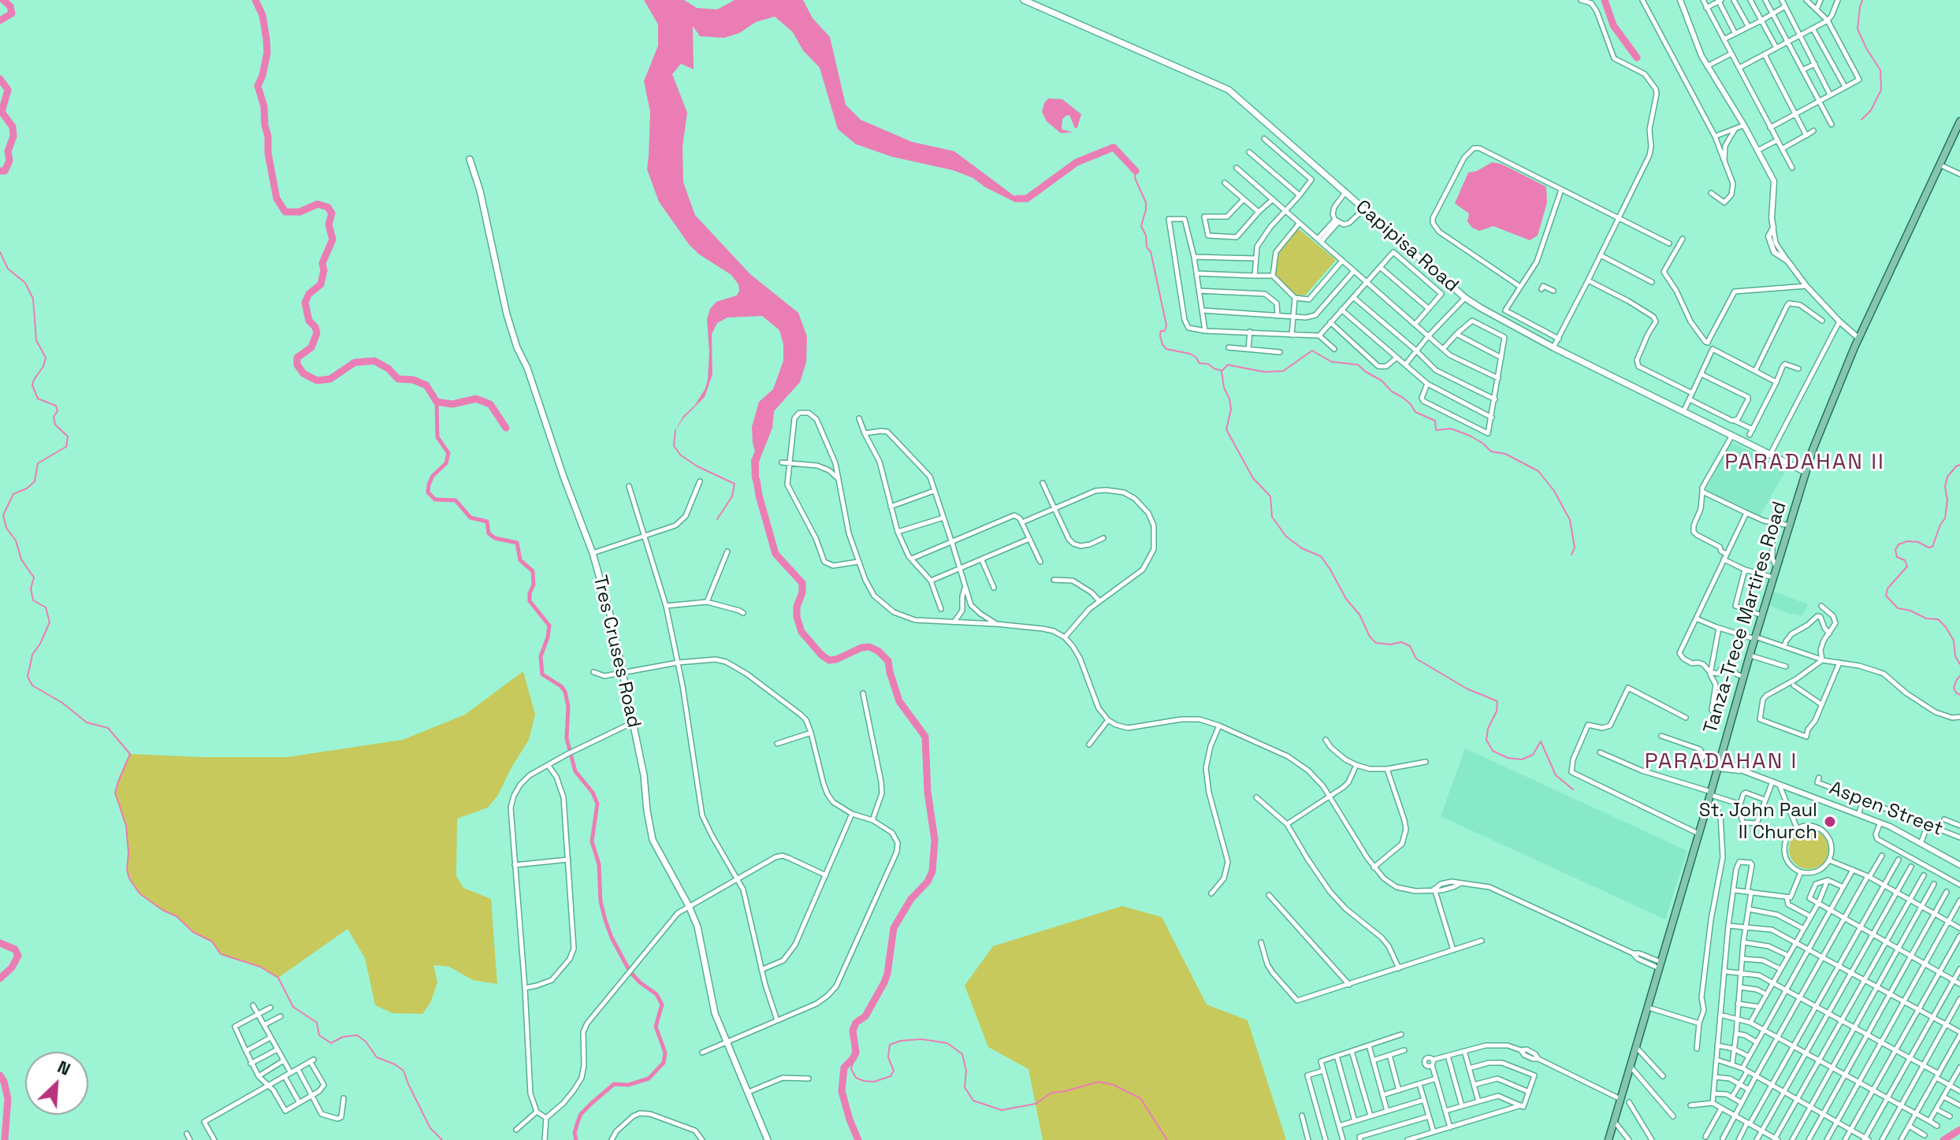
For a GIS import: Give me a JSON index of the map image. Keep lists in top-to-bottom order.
{
  "streets": {
    "main road": ["Capipisa Road", "Tanza-Trece Martires Road", "Tres Cruses Road"],
    "street": ["Aspen Street"]
  },
  "crossings": [
    ["Capipisa Road", "Tanza-Trece Martires Road"]
  ],
  "districts": ["PARADAHAN II", "PARADAHAN I"],
  "places": ["St. John Paul II Church"],
  "north": "top right"
}
